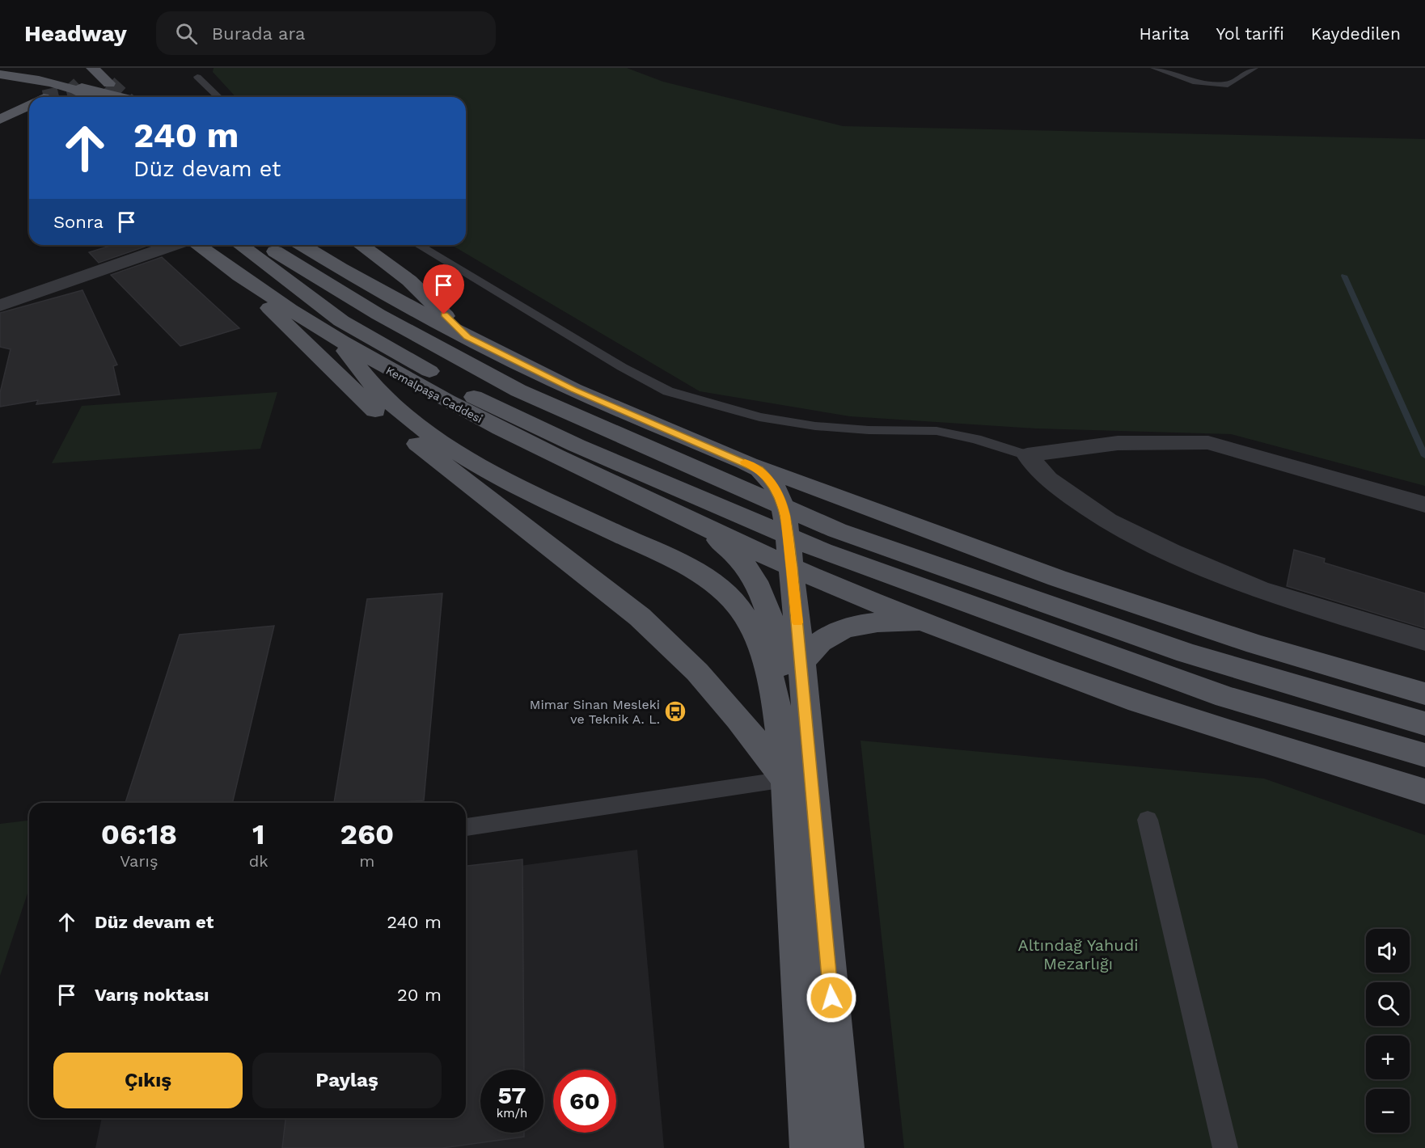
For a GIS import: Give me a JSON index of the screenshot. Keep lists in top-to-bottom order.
{
  "streets": {
    "main road": ["Kemalpaşa Caddesi"]
  },
  "parks": ["Altındağ Yahudi Mezarlığı"],
  "places": {
    "bus stop": ["Mimar Sinan Mesleki ve Teknik A. L."]
  },
  "page": {
    "header": "Headway",
    "search": "Burada ara",
    "nav": ["Harita", "Yol tarifi", "Kaydedilen"],
    "turn": ["240 m", "Düz devam et"],
    "then": "Sonra",
    "eta": [
      "06:18",
      "Varış",
      "1",
      "dk",
      "260",
      "m"
    ],
    "list": [
      {
        "name": "Düz devam et",
        "value": "240 m"
      },
      {
        "name": "Varış noktası",
        "value": "20 m"
      }
    ],
    "map_buttons": ["+", "−"],
    "buttons": ["Çıkış", "Paylaş"],
    "speed": "57 km/h",
    "limit": "60"
  }
}
